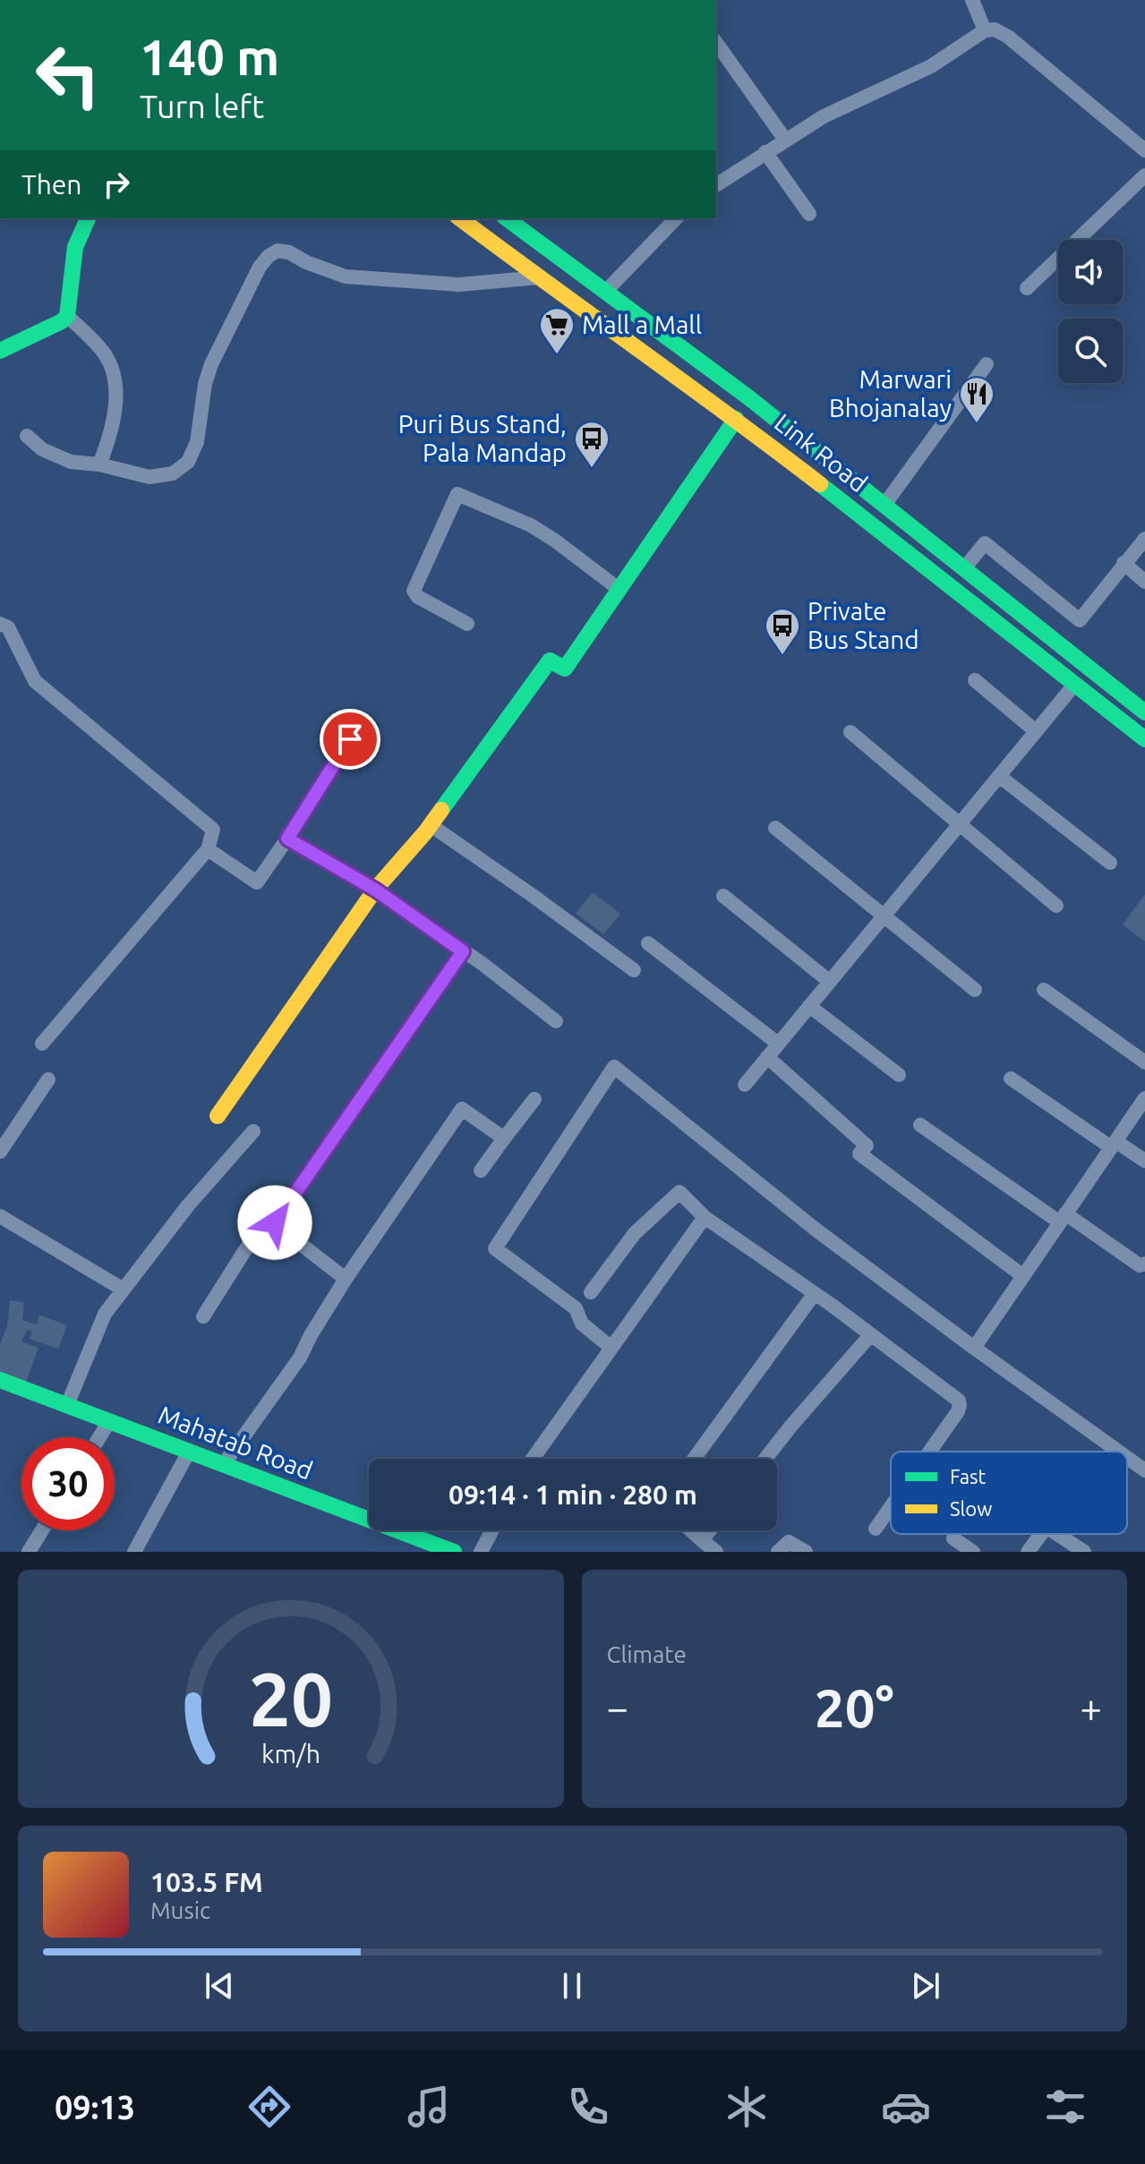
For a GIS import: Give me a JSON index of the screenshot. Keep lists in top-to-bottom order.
{
  "streets": {
    "main road": ["Link Road", "Mahatab Road"]
  },
  "places": {
    "supermarket": ["Mall a Mall"],
    "restaurant": ["Marwari Bhojanalay"],
    "bus stop": ["Puri Bus Stand, Pala Mandap", "Private Bus Stand"]
  },
  "legend": ["Fast", "Slow"],
  "page": {
    "turn": ["140 m", "Turn left"],
    "then": "Then",
    "limit": "30",
    "trip": "09:14 · 1 min · 280 m",
    "tile": "Climate",
    "heat": ["−", "20°", "+"],
    "song": ["103.5 FM", "Music"],
    "tabs": "09:13",
    "gauge": ["20", "km/h"]
  }
}
